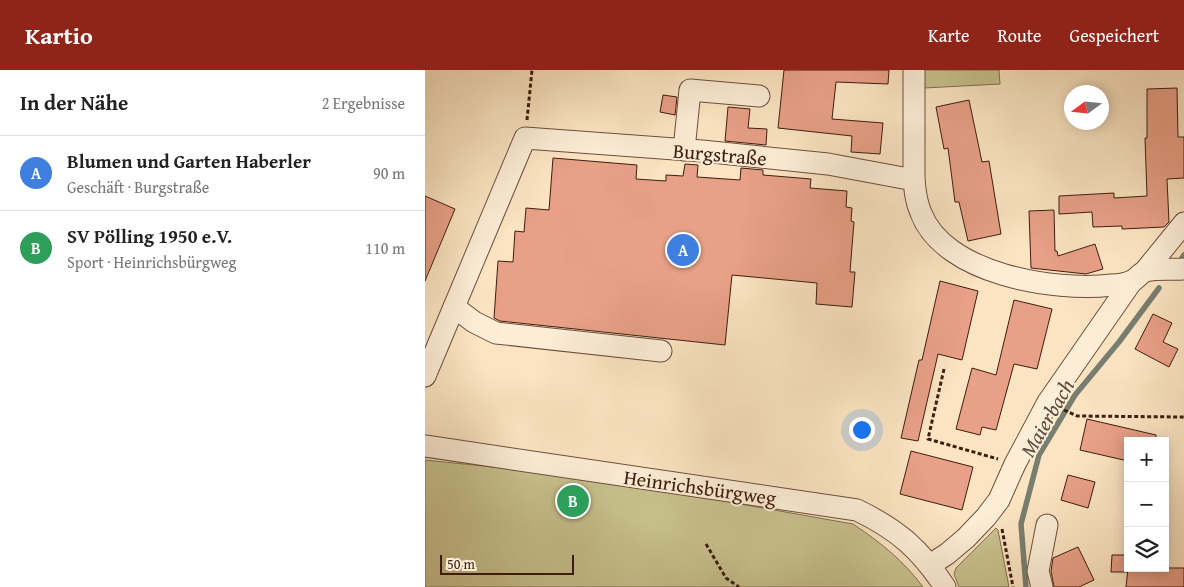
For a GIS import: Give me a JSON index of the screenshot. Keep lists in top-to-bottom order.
{
  "streets": {
    "street": ["Burgstraße", "Heinrichsbürgweg"]
  },
  "water": ["Maierbach"],
  "scale_bar": "50 m",
  "north": "left",
  "page": {
    "header": "Kartio",
    "nav": ["Karte", "Route", "Gespeichert"],
    "heading": ["In der Nähe", "2 Ergebnisse"],
    "list": [
      {
        "mark": "A",
        "name": "Blumen und Garten Haberler",
        "note": "Geschäft · Burgstraße",
        "value": "90 m"
      },
      {
        "mark": "B",
        "name": "SV Pölling 1950 e.V.",
        "note": "Sport · Heinrichsbürgweg",
        "value": "110 m"
      }
    ],
    "pins": ["A", "B"],
    "map_buttons": ["+", "−"],
    "scale": "50 m"
  }
}
